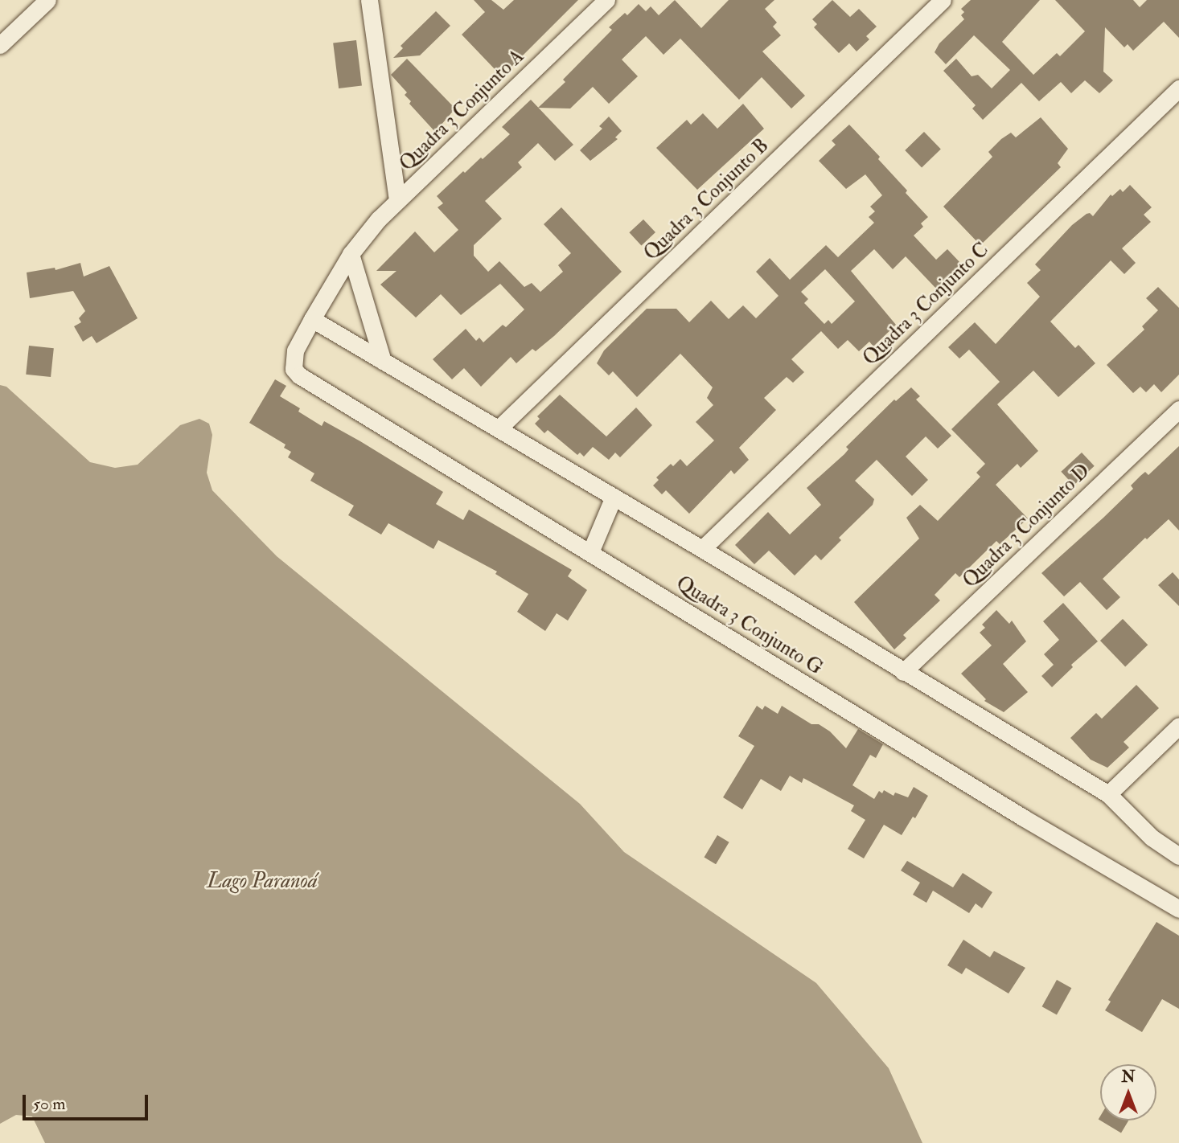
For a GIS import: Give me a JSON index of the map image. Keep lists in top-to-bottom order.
{
  "streets": {
    "street": [
      "Quadra 3 Conjunto A",
      "Quadra 3 Conjunto B",
      "Quadra 3 Conjunto C",
      "Quadra 3 Conjunto D",
      "Quadra 3 Conjunto G"
    ]
  },
  "crossings": [
    ["Quadra 3 Conjunto A", "Quadra 3 Conjunto G"]
  ],
  "water": ["Lago Paranoá"],
  "scale_bar": "50 m",
  "north": "top"
}
